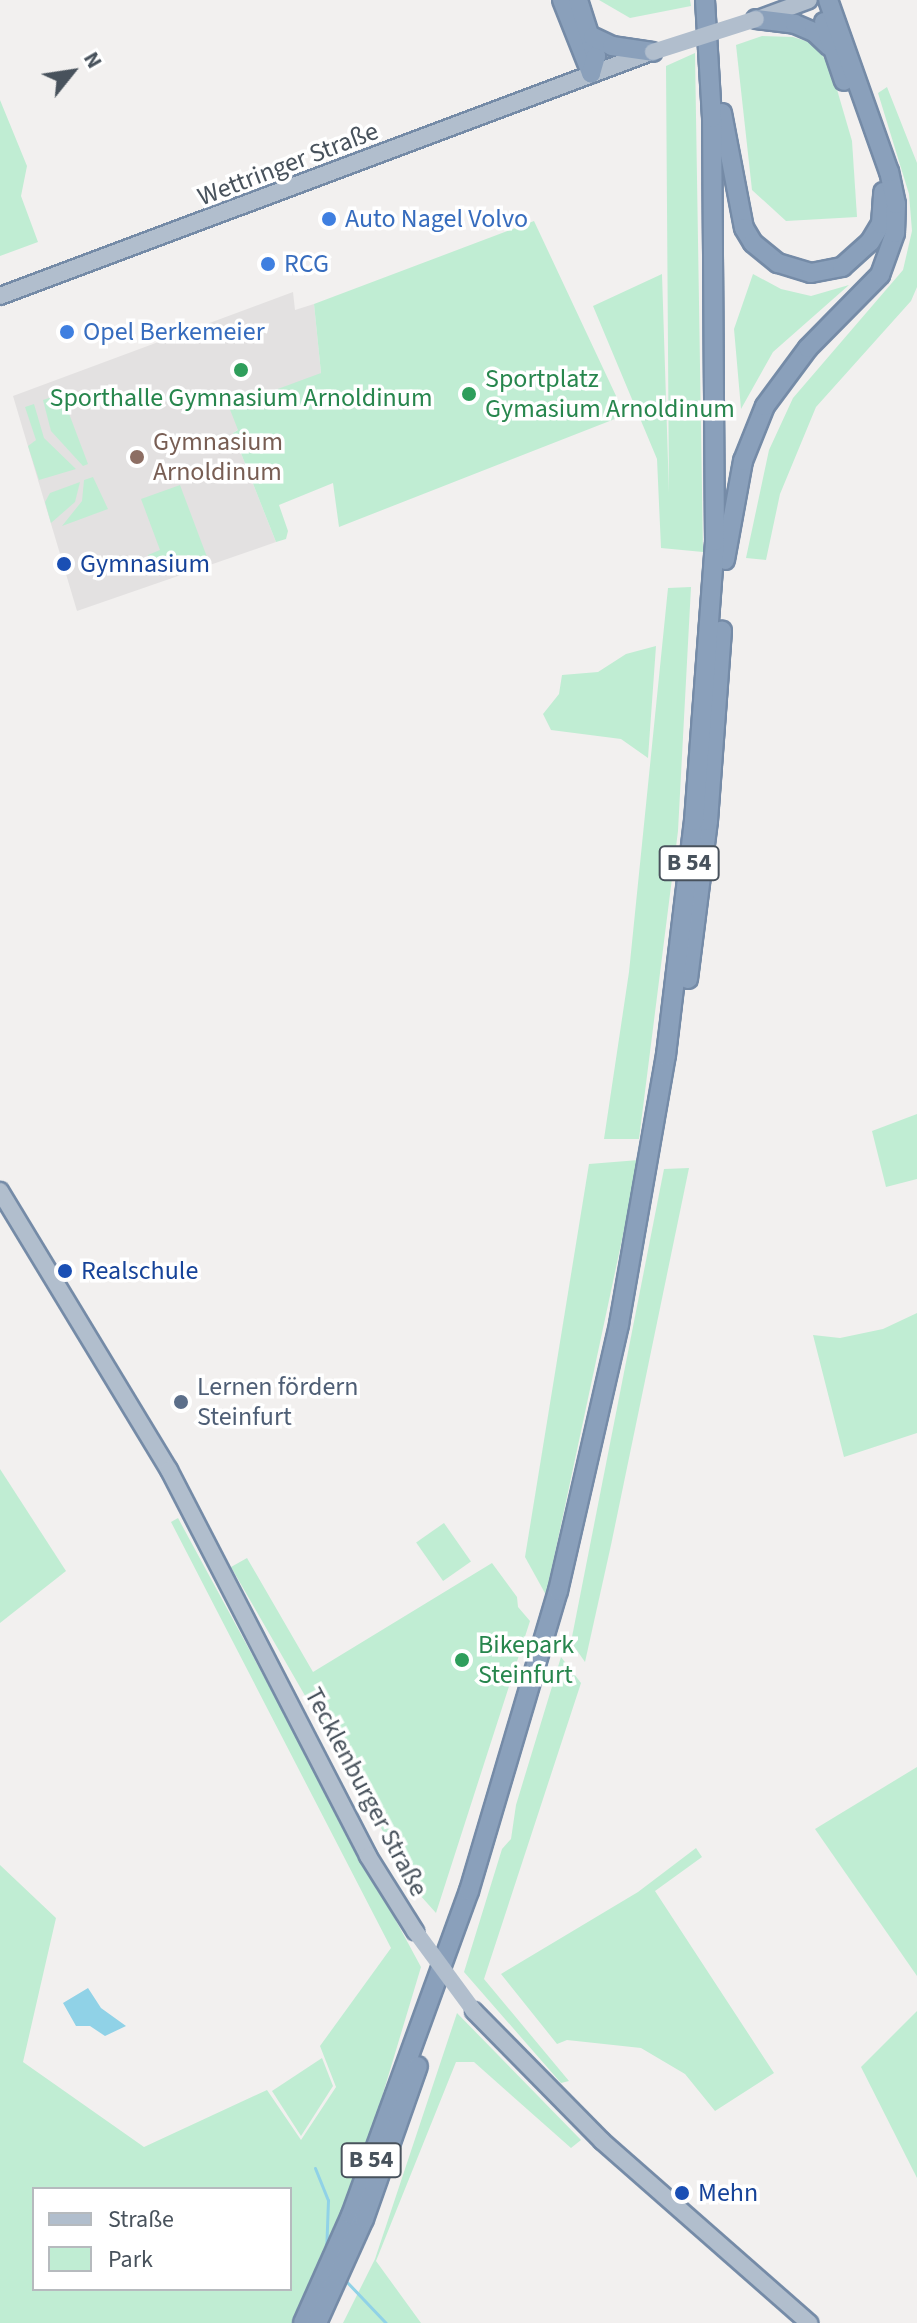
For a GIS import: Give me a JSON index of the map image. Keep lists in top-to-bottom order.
{
  "streets": {
    "highway": ["B 54"],
    "main road": ["Wettringer Straße", "Tecklenburger Straße"]
  },
  "places": [
    "Auto Nagel Volvo",
    "RCG",
    "Opel Berkemeier",
    "Sporthalle Gymnasium Arnoldinum",
    "Sportplatz Gymasium Arnoldinum",
    "Gymnasium Arnoldinum",
    "Gymnasium",
    "Realschule",
    "Lernen fördern Steinfurt",
    "Bikepark Steinfurt",
    "Mehn"
  ],
  "legend": ["Straße", "Park"],
  "north": "top right"
}
